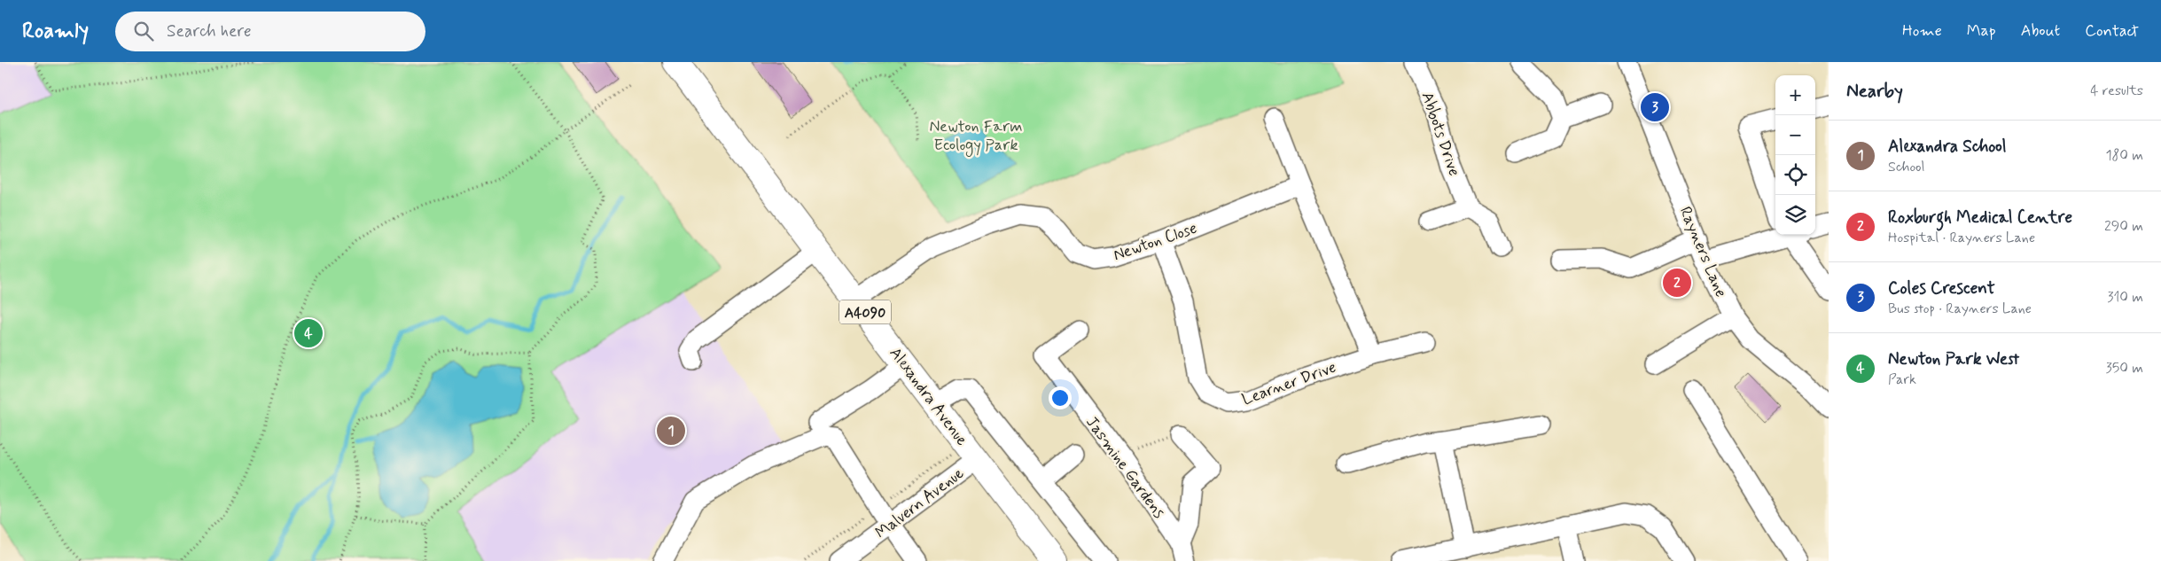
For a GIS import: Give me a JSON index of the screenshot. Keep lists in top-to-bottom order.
{
  "streets": {
    "main road": ["A4090", "Alexandra Avenue"],
    "street": [
      "Abbots Drive",
      "Newton Close",
      "Rayners Lane",
      "Learner Drive",
      "Jasmine Gardens",
      "Malvern Avenue"
    ]
  },
  "crossings": [
    ["Newton Close", "Learner Drive"],
    ["Newton Close", "Alexandra Avenue"],
    ["Alexandra Avenue", "Malvern Avenue"]
  ],
  "parks": ["Newton Farm Ecology Park"],
  "page": {
    "header": "Roamly",
    "search": "Search here",
    "nav": [
      "Home",
      "Map",
      "About",
      "Contact"
    ],
    "heading": ["Nearby", "4 results"],
    "map_buttons": ["+", "−"],
    "pins": [
      "3",
      "2",
      "4",
      "1"
    ],
    "list": [
      {
        "mark": "1",
        "name": "Alexandra School",
        "note": "School",
        "value": "180 m"
      },
      {
        "mark": "2",
        "name": "Roxburgh Medical Centre",
        "note": "Hospital · Rayners Lane",
        "value": "290 m"
      },
      {
        "mark": "3",
        "name": "Coles Crescent",
        "note": "Bus stop · Rayners Lane",
        "value": "310 m"
      },
      {
        "mark": "4",
        "name": "Newton Park West",
        "note": "Park",
        "value": "350 m"
      }
    ]
  }
}
